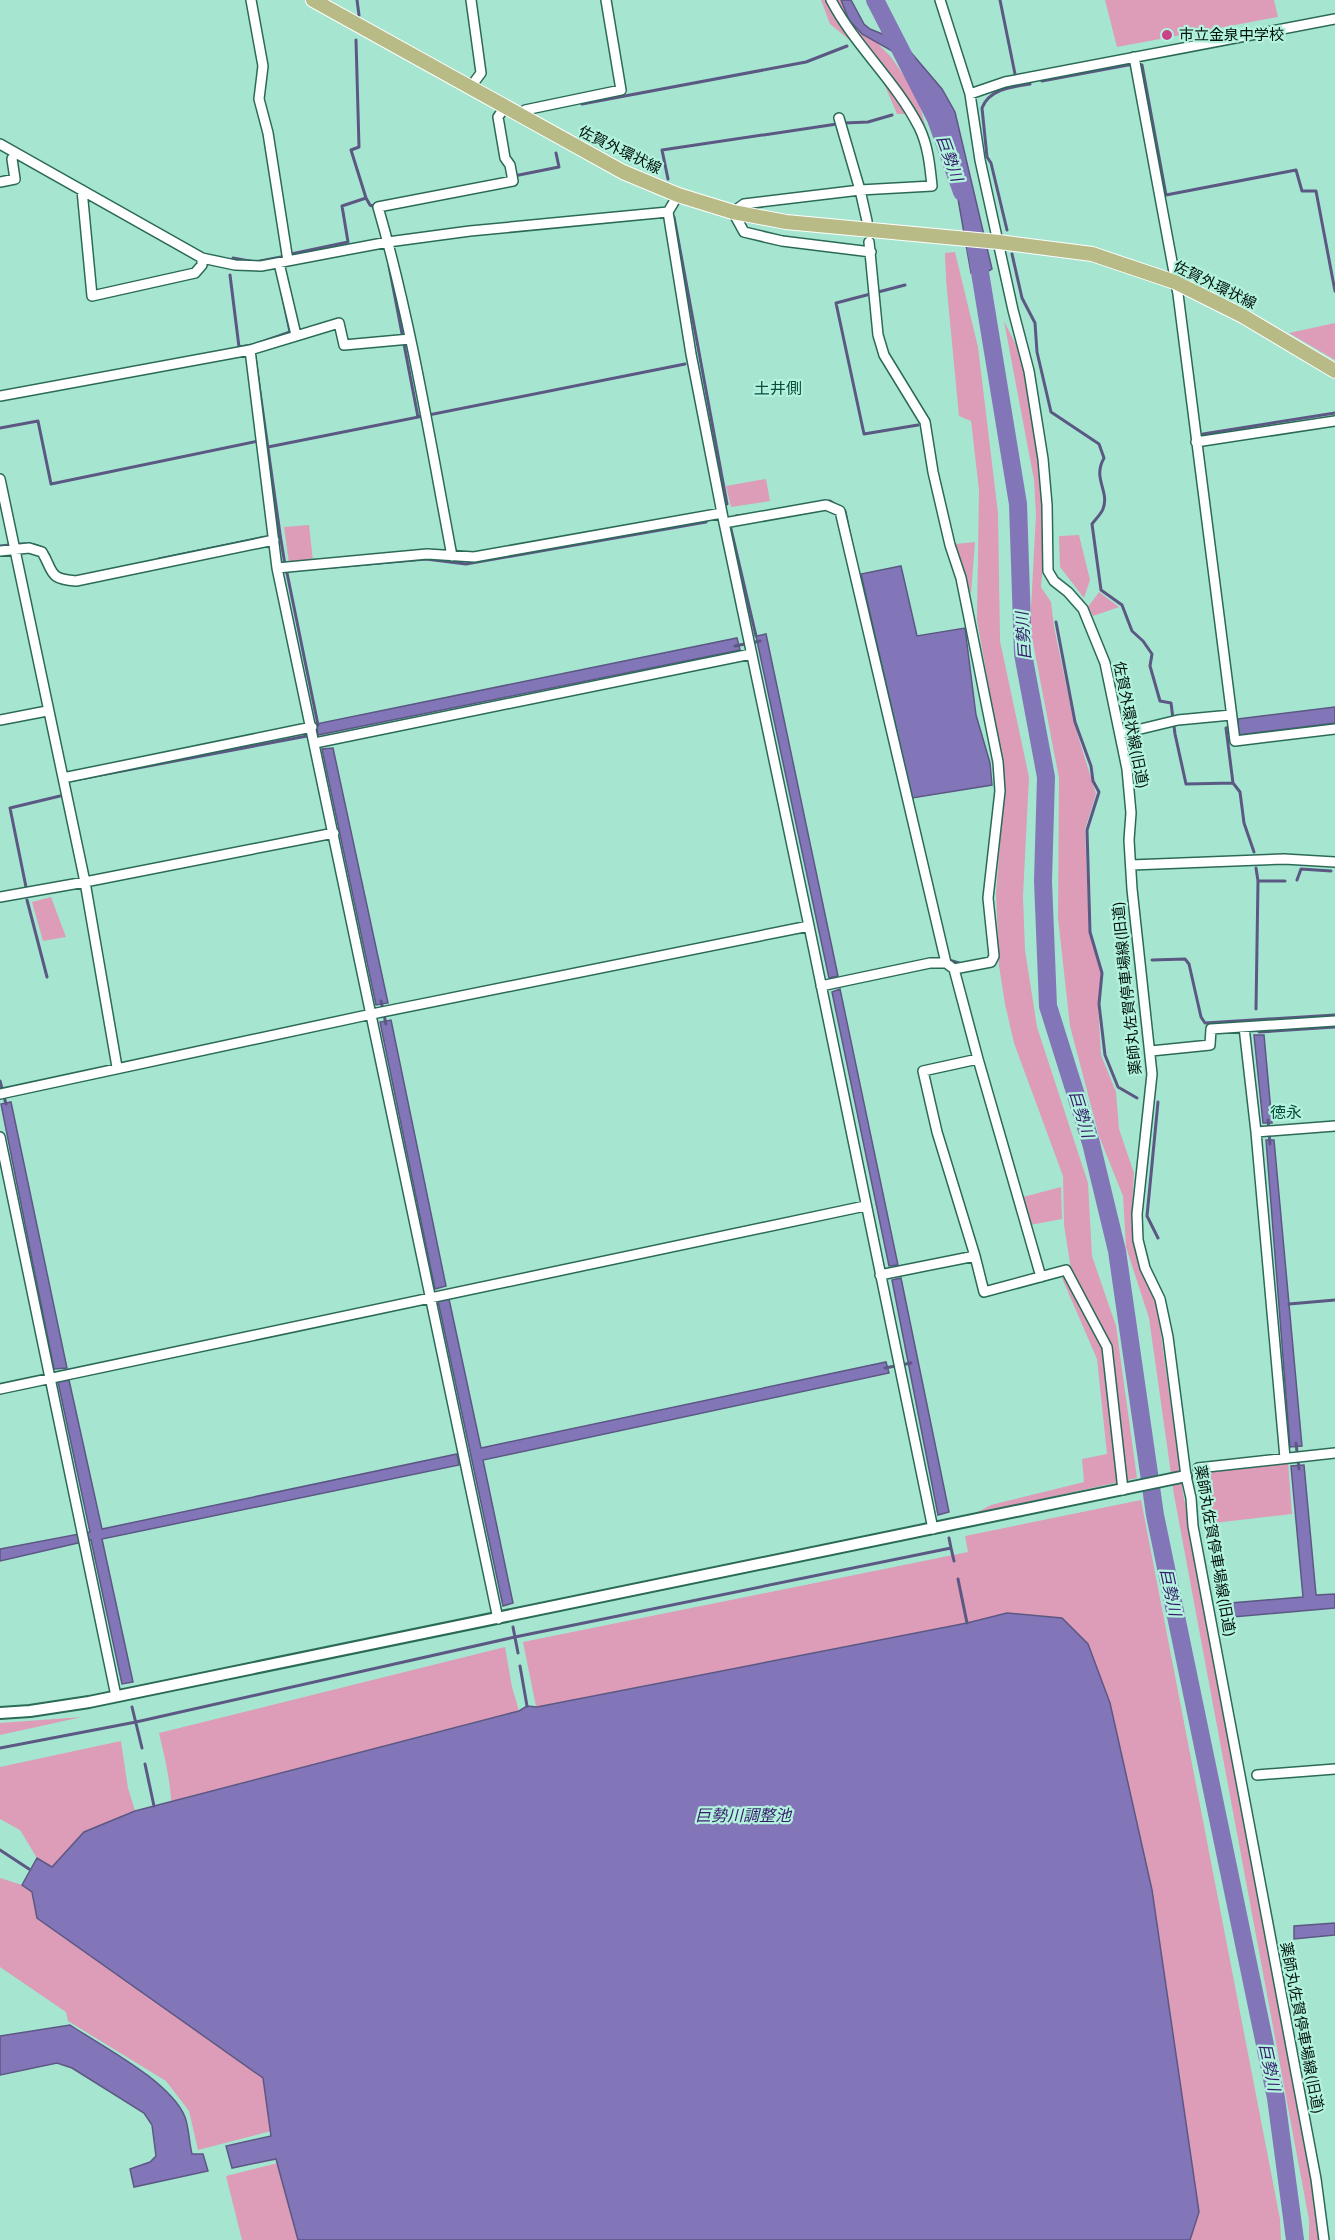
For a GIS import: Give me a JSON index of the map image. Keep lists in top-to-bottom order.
{
  "streets": {
    "main road": ["佐賀外環状線"],
    "street": ["佐賀外環状線(旧道)", "薬師丸佐賀停車場線(旧道)"]
  },
  "crossings": [
    ["佐賀外環状線", "佐賀外環状線(旧道)"],
    ["佐賀外環状線(旧道)", "薬師丸佐賀停車場線(旧道)"]
  ],
  "districts": ["土井側", "徳永"],
  "water": ["巨勢川", "巨勢川調整池"],
  "places": ["市立金泉中学校"]
}
